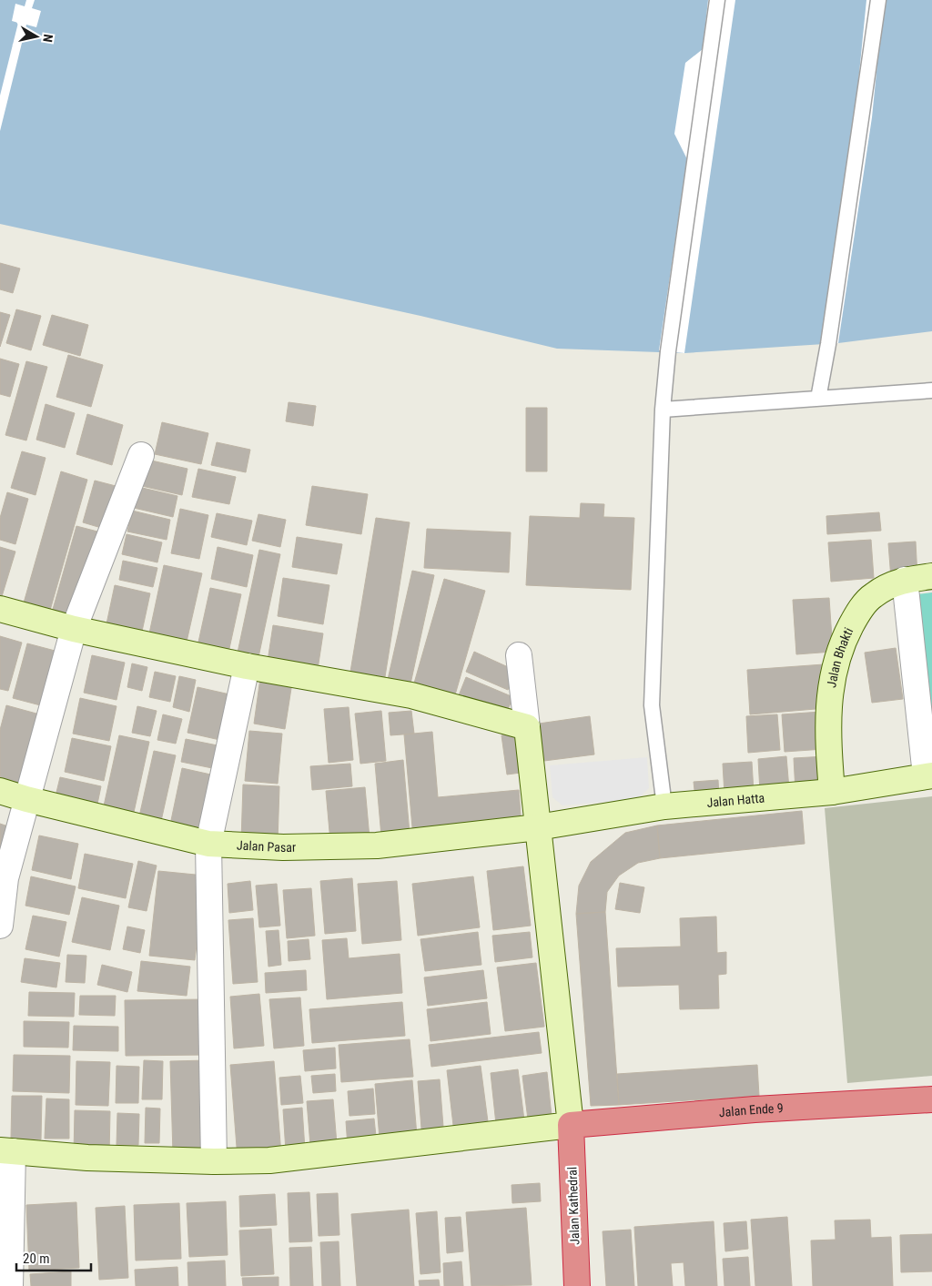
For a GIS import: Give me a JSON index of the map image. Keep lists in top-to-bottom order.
{
  "streets": {
    "highway": ["Jalan Ende 9", "Jalan Kathedral"],
    "street": ["Jalan Bhakti", "Jalan Hatta", "Jalan Pasar"]
  },
  "crossings": [
    ["Jalan Bhakti", "Jalan Hatta"],
    ["Jalan Hatta", "Jalan Pasar"],
    ["Jalan Ende 9", "Jalan Kathedral"]
  ],
  "scale_bar": "20 m",
  "north": "right"
}
